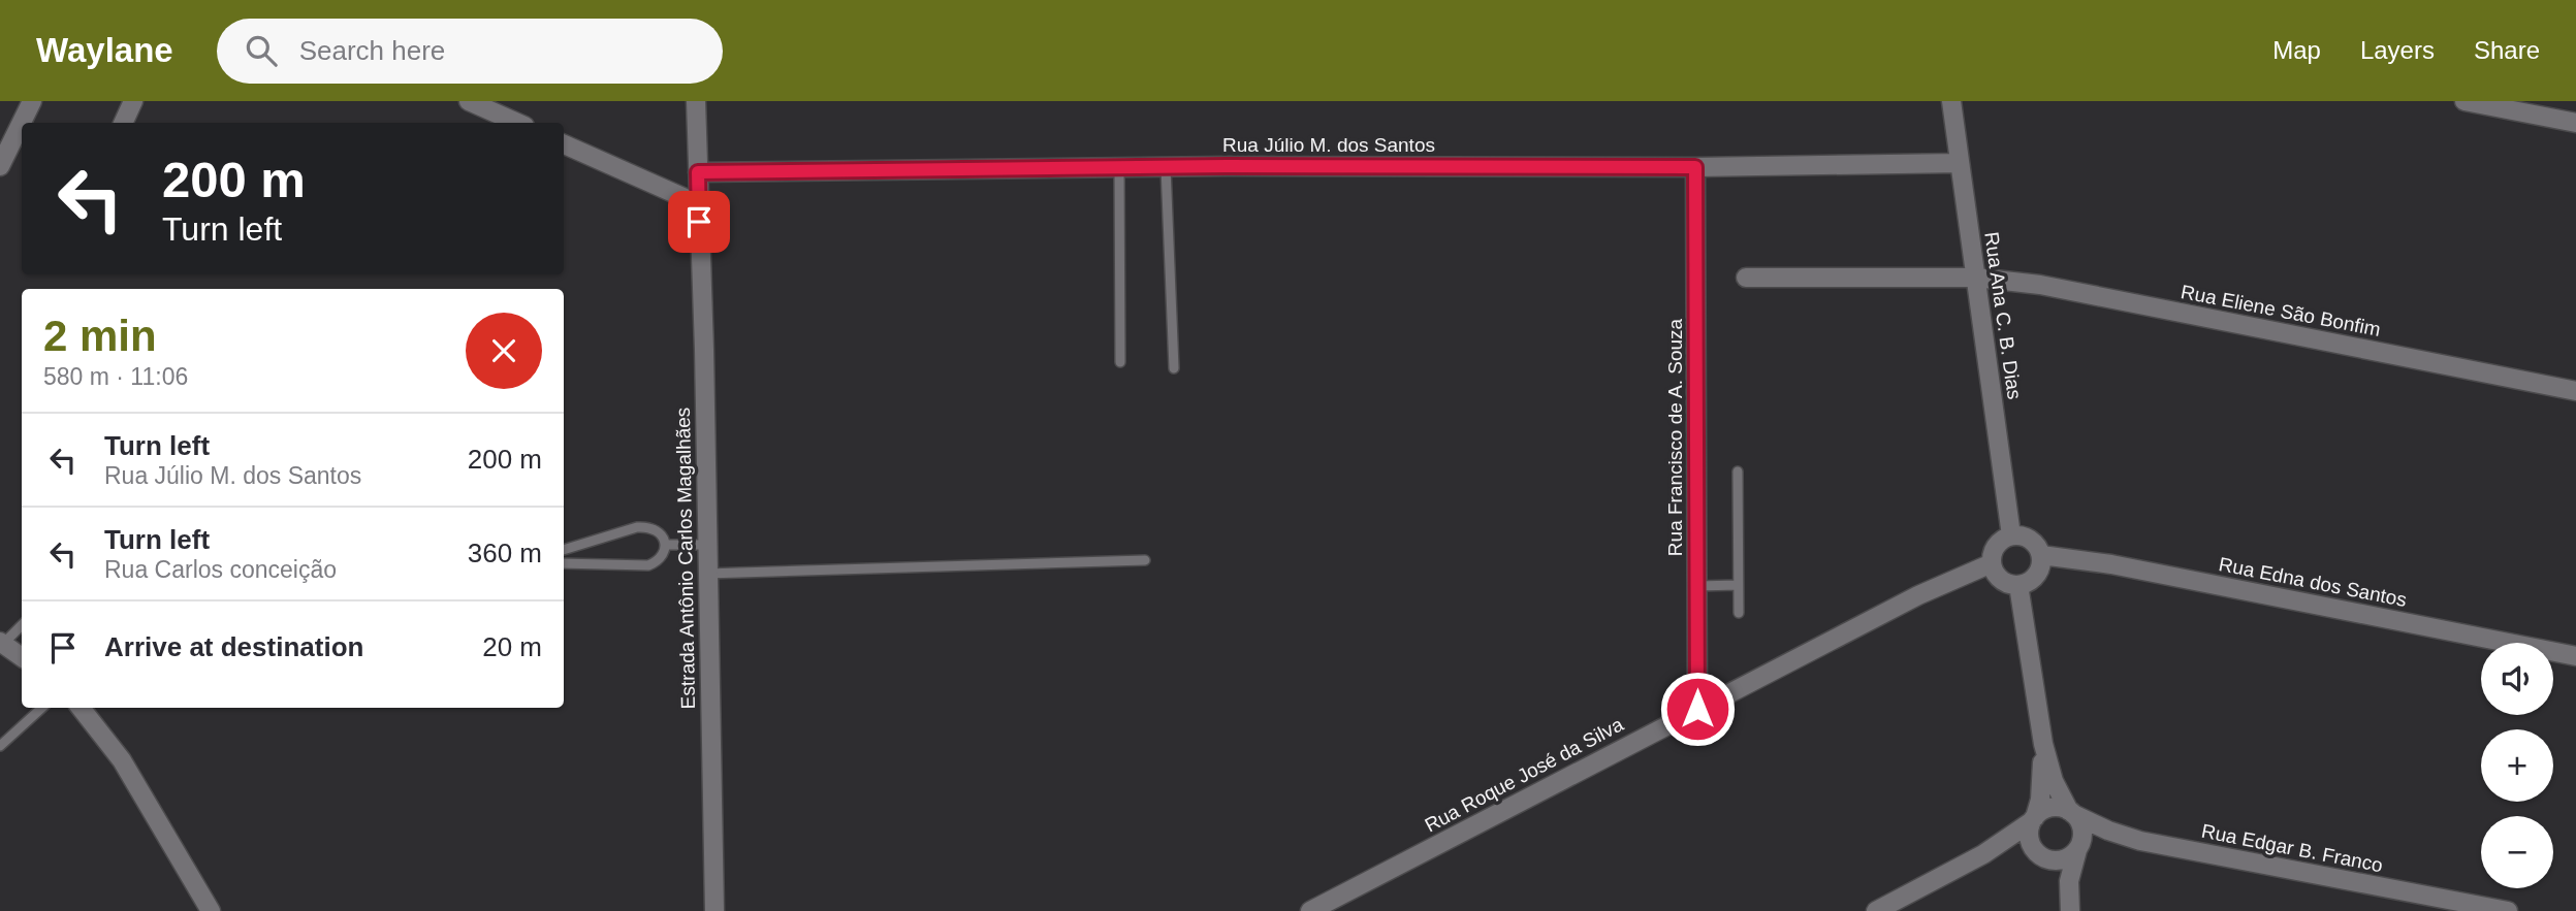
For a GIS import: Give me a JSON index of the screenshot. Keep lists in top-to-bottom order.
{
  "streets": {
    "street": [
      "Rua Júlio M. dos Santos",
      "Rua Eliene São Bonfim",
      "Rua Ana C. B. Dias",
      "Rua Francisco de A. Souza",
      "Estrada Antônio Carlos Magalhães",
      "Rua Edna dos Santos",
      "Rua Roque José da Silva",
      "Rua Edgar B. Franco"
    ]
  },
  "crossings": [
    ["Rua Júlio M. dos Santos", "Rua Ana C. B. Dias"],
    ["Rua Júlio M. dos Santos", "Rua Francisco de A. Souza"],
    ["Rua Júlio M. dos Santos", "Estrada Antônio Carlos Magalhães"],
    ["Rua Eliene São Bonfim", "Rua Ana C. B. Dias"],
    ["Rua Ana C. B. Dias", "Rua Edna dos Santos"],
    ["Rua Ana C. B. Dias", "Rua Roque José da Silva"],
    ["Rua Francisco de A. Souza", "Rua Roque José da Silva"],
    ["Rua Edna dos Santos", "Rua Roque José da Silva"]
  ],
  "page": {
    "header": "Waylane",
    "search": "Search here",
    "nav": ["Map", "Layers", "Share"],
    "turn": ["200 m", "Turn left"],
    "heading": ["2 min", "580 m · 11:06"],
    "list": [
      {
        "name": "Turn left",
        "note": "Rua Júlio M. dos Santos",
        "value": "200 m"
      },
      {
        "name": "Turn left",
        "note": "Rua Carlos conceição",
        "value": "360 m"
      },
      {
        "name": "Arrive at destination",
        "value": "20 m"
      }
    ],
    "map_buttons": ["+", "−"]
  }
}
